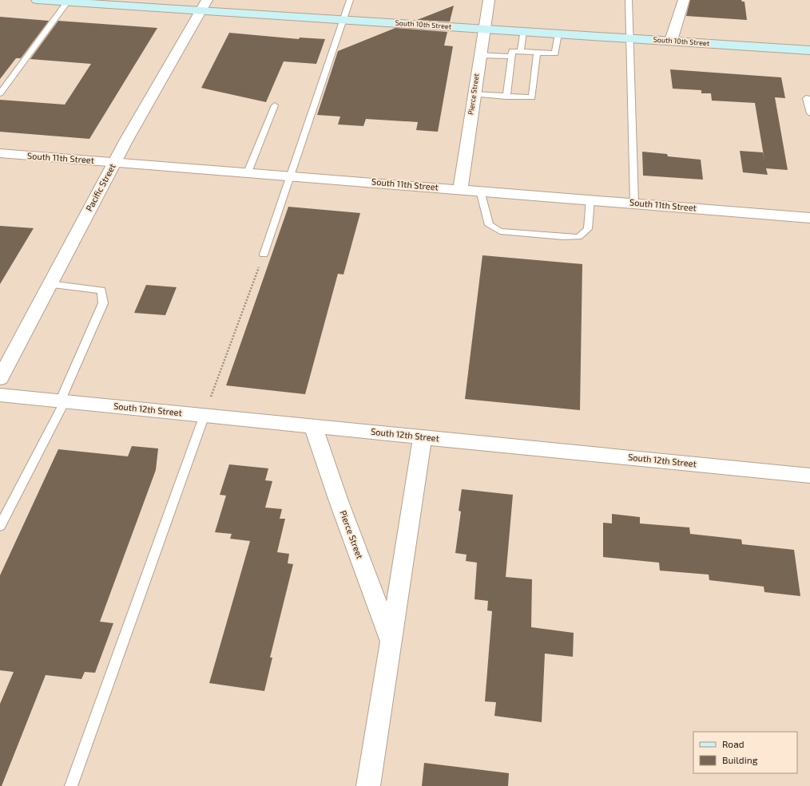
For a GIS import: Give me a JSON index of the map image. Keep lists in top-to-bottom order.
{
  "streets": {
    "main road": ["South 10th Street"],
    "street": [
      "Pierce Street",
      "South 11th Street",
      "Pacific Street",
      "South 12th Street"
    ]
  },
  "crossings": [
    ["South 10th Street", "Pierce Street"],
    ["South 10th Street", "Pacific Street"],
    ["Pierce Street", "South 11th Street"],
    ["Pierce Street", "South 12th Street"],
    ["South 11th Street", "Pacific Street"]
  ],
  "legend": ["Road", "Building"]
}
